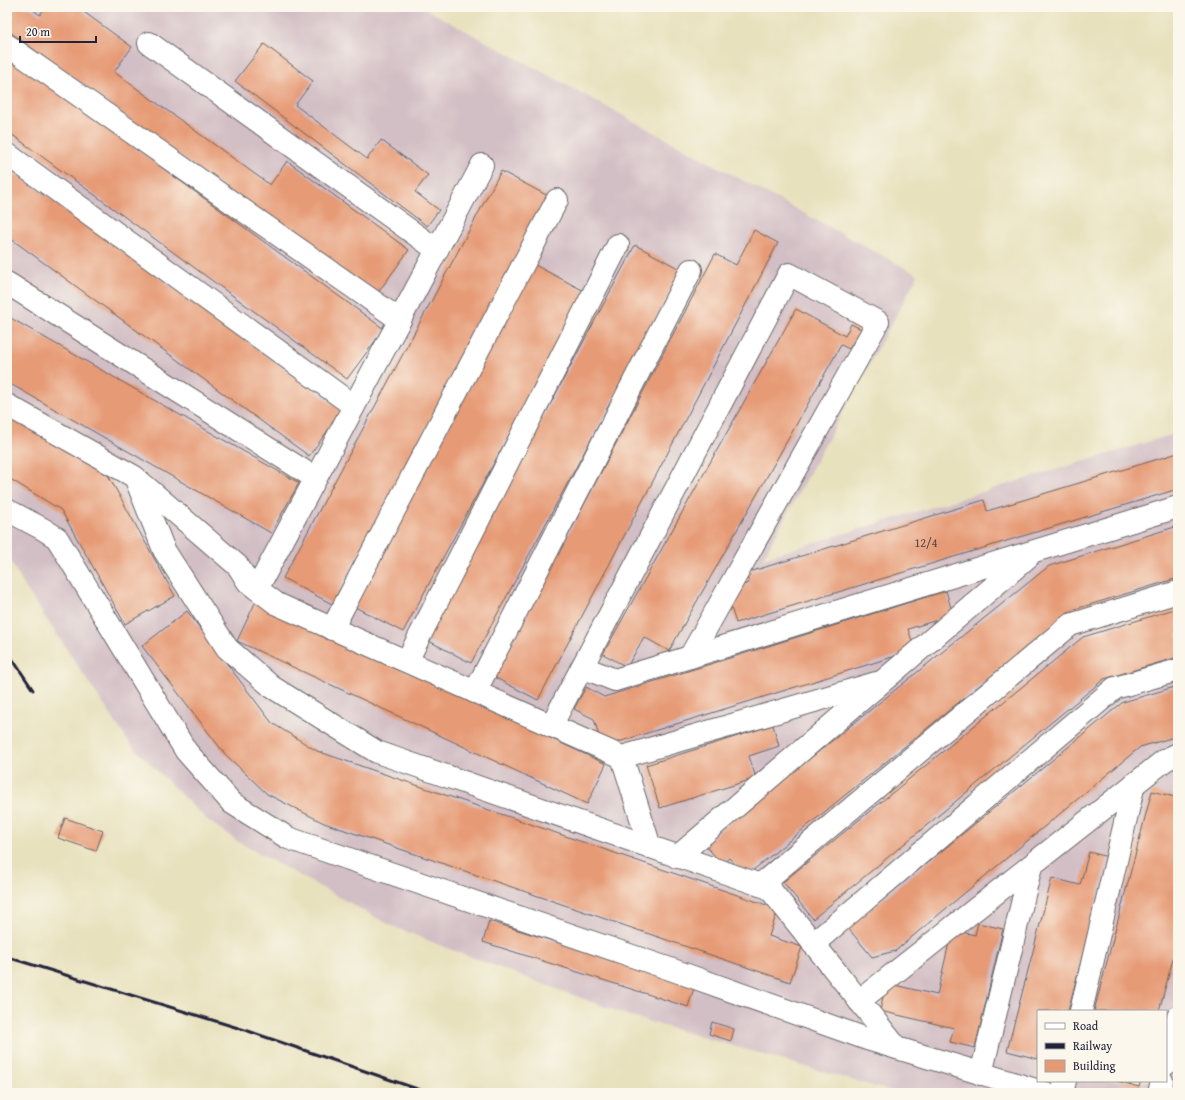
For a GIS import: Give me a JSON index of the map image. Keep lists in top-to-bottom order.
{
  "house_numbers": ["12/4"],
  "legend": ["Road", "Railway", "Building"],
  "scale_bar": "20 m"
}
